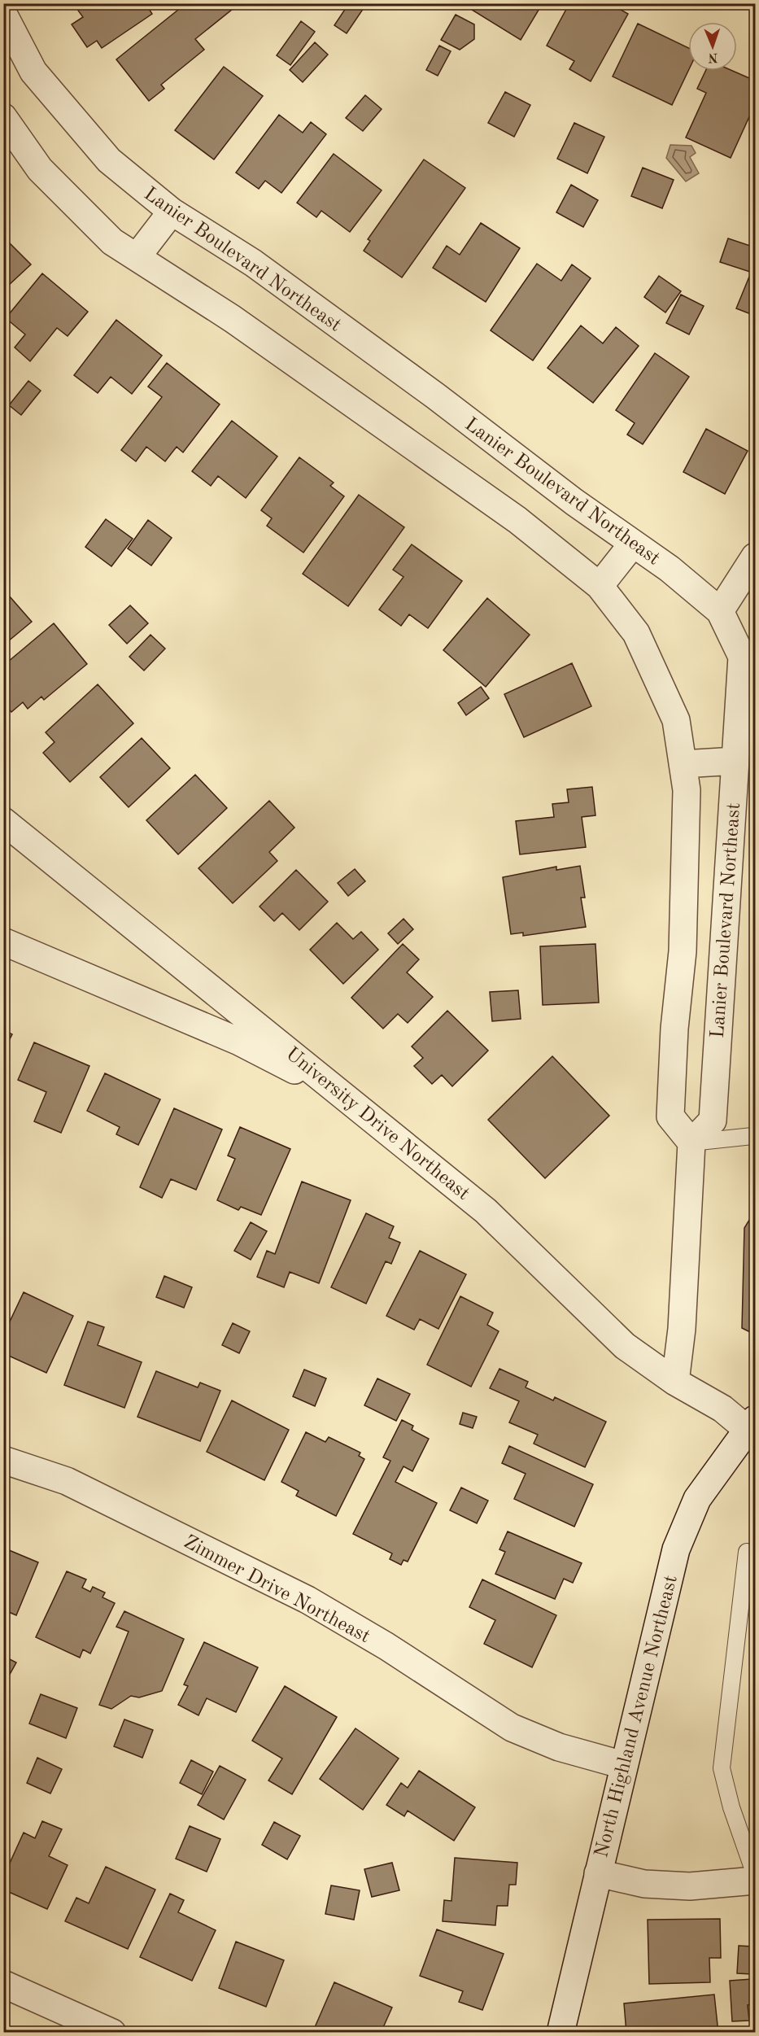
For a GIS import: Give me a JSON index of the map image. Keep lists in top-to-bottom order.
{
  "streets": {
    "street": [
      "Lanier Boulevard Northeast",
      "University Drive Northeast",
      "Zimmer Drive Northeast",
      "North Highland Avenue Northeast"
    ]
  },
  "crossings": [
    ["University Drive Northeast", "North Highland Avenue Northeast"],
    ["Zimmer Drive Northeast", "North Highland Avenue Northeast"]
  ],
  "north": "bottom"
}
